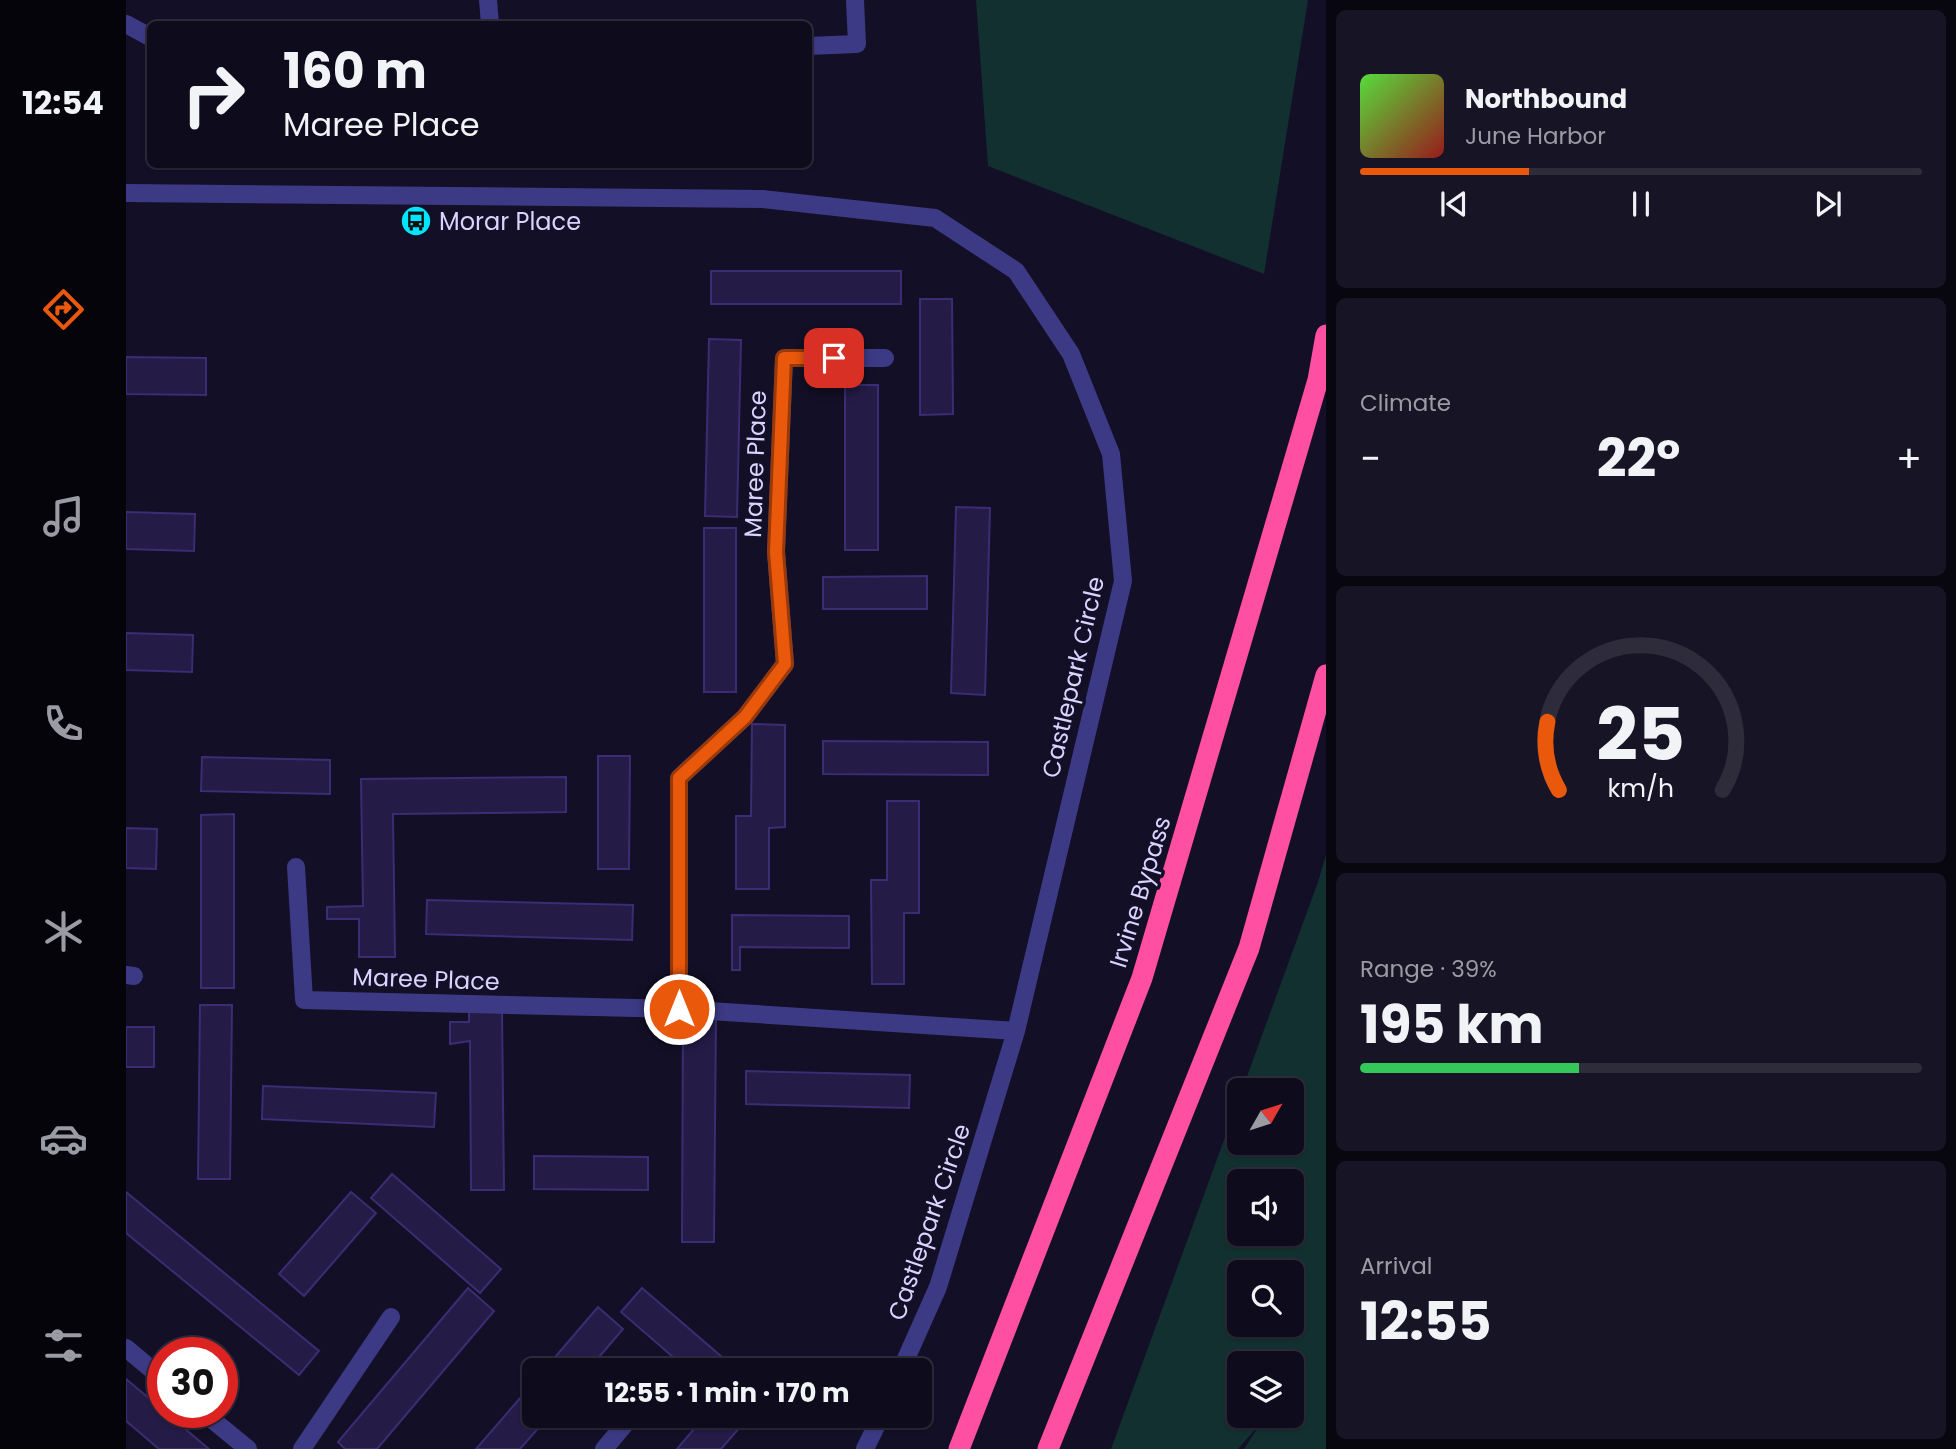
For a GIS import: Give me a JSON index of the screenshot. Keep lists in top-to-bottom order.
{
  "streets": {
    "highway": ["Irvine Bypass"],
    "street": ["Maree Place", "Castlepark Circle"]
  },
  "crossings": [
    ["Maree Place", "Castlepark Circle"]
  ],
  "places": {
    "bus stop": ["Morar Place"]
  },
  "north": "top right",
  "page": {
    "tabs": "12:54",
    "turn": ["160 m", "Maree Place"],
    "song": ["Northbound", "June Harbor"],
    "tile": [
      "Climate",
      ["Range · 39%", "195 km"],
      ["Arrival", "12:55"]
    ],
    "heat": ["−", "22°", "+"],
    "limit": "30",
    "trip": "12:55 · 1 min · 170 m",
    "gauge": ["25", "km/h"]
  }
}
